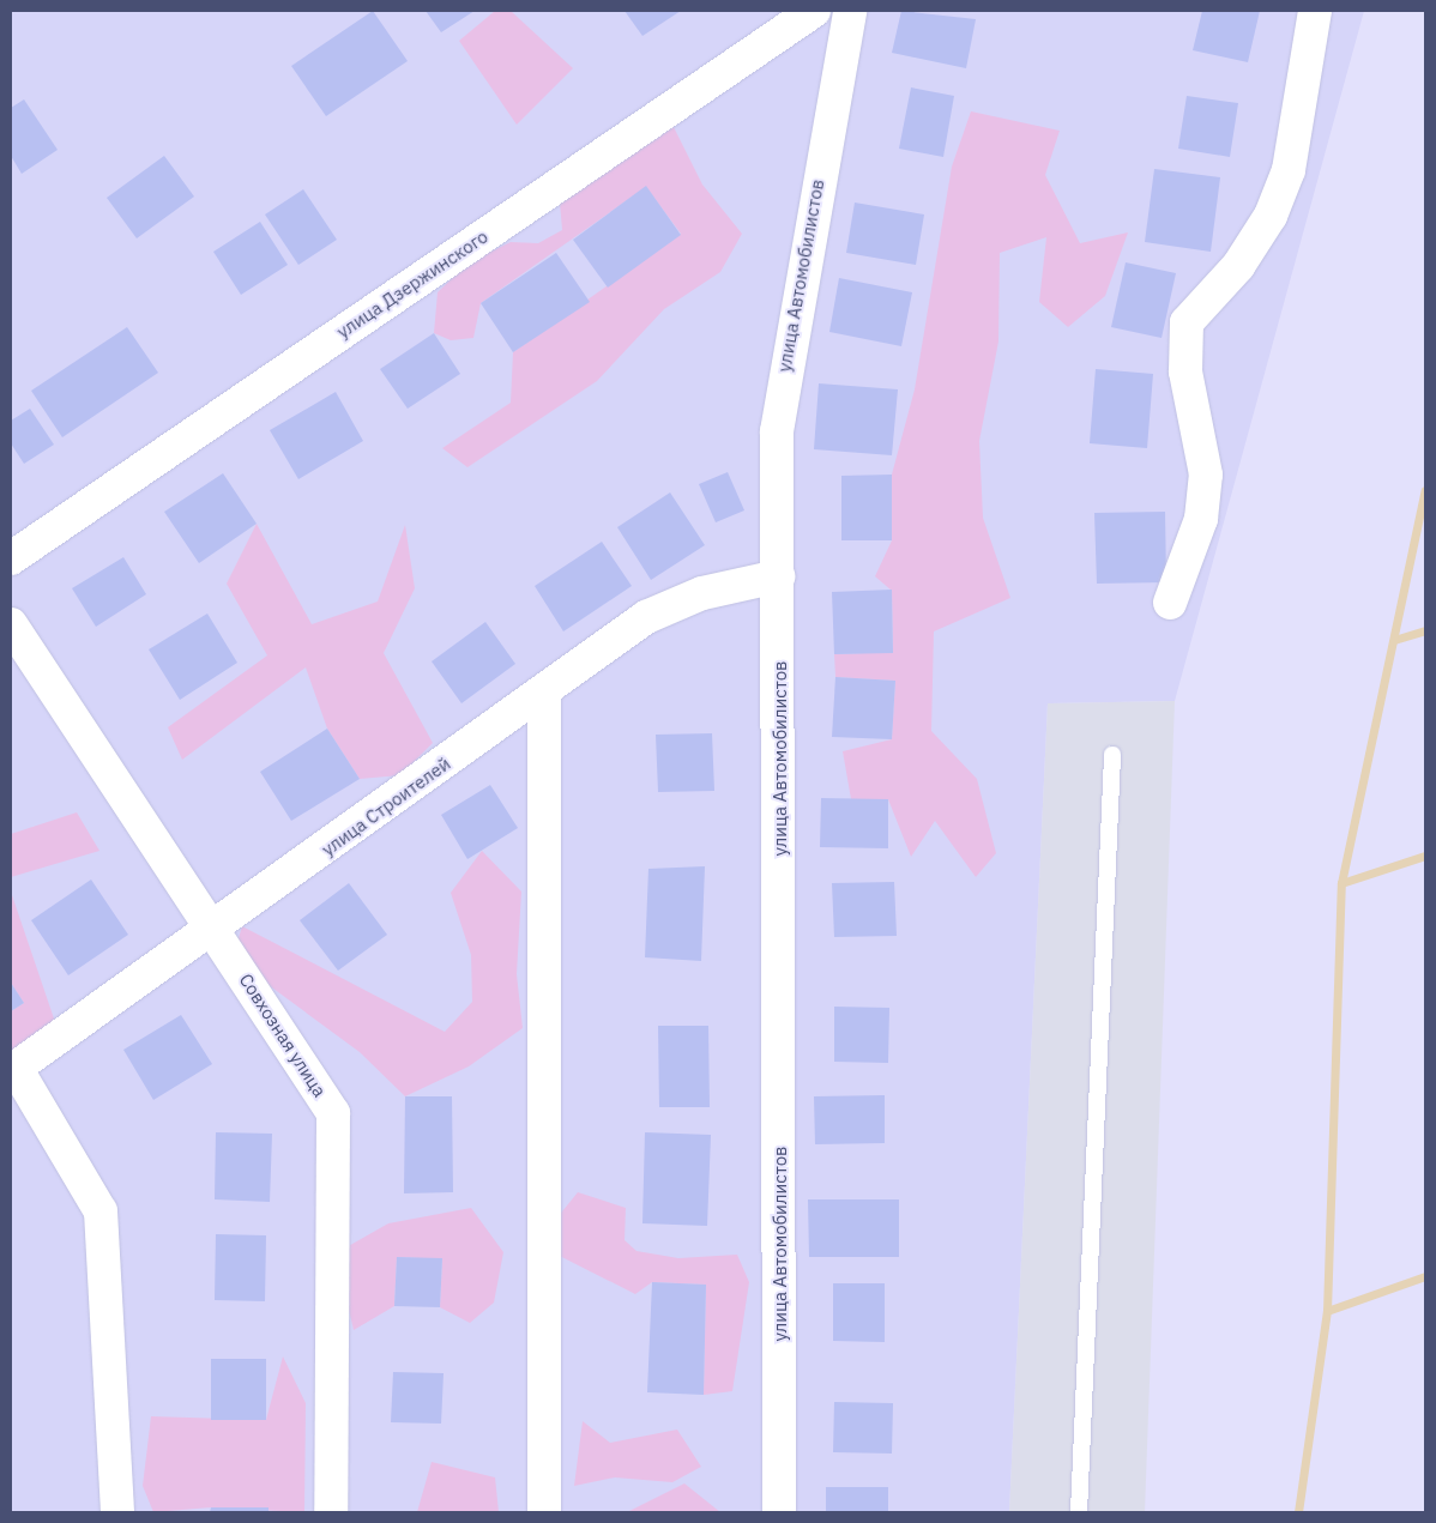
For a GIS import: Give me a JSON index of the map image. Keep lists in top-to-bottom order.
{
  "streets": {
    "street": [
      "улица Автомобилистов",
      "улица Дзержинского",
      "улица Строителей",
      "Совхозная улица"
    ]
  },
  "crossings": [
    ["улица Автомобилистов", "улица Строителей"],
    ["улица Строителей", "Совхозная улица"]
  ]
}
